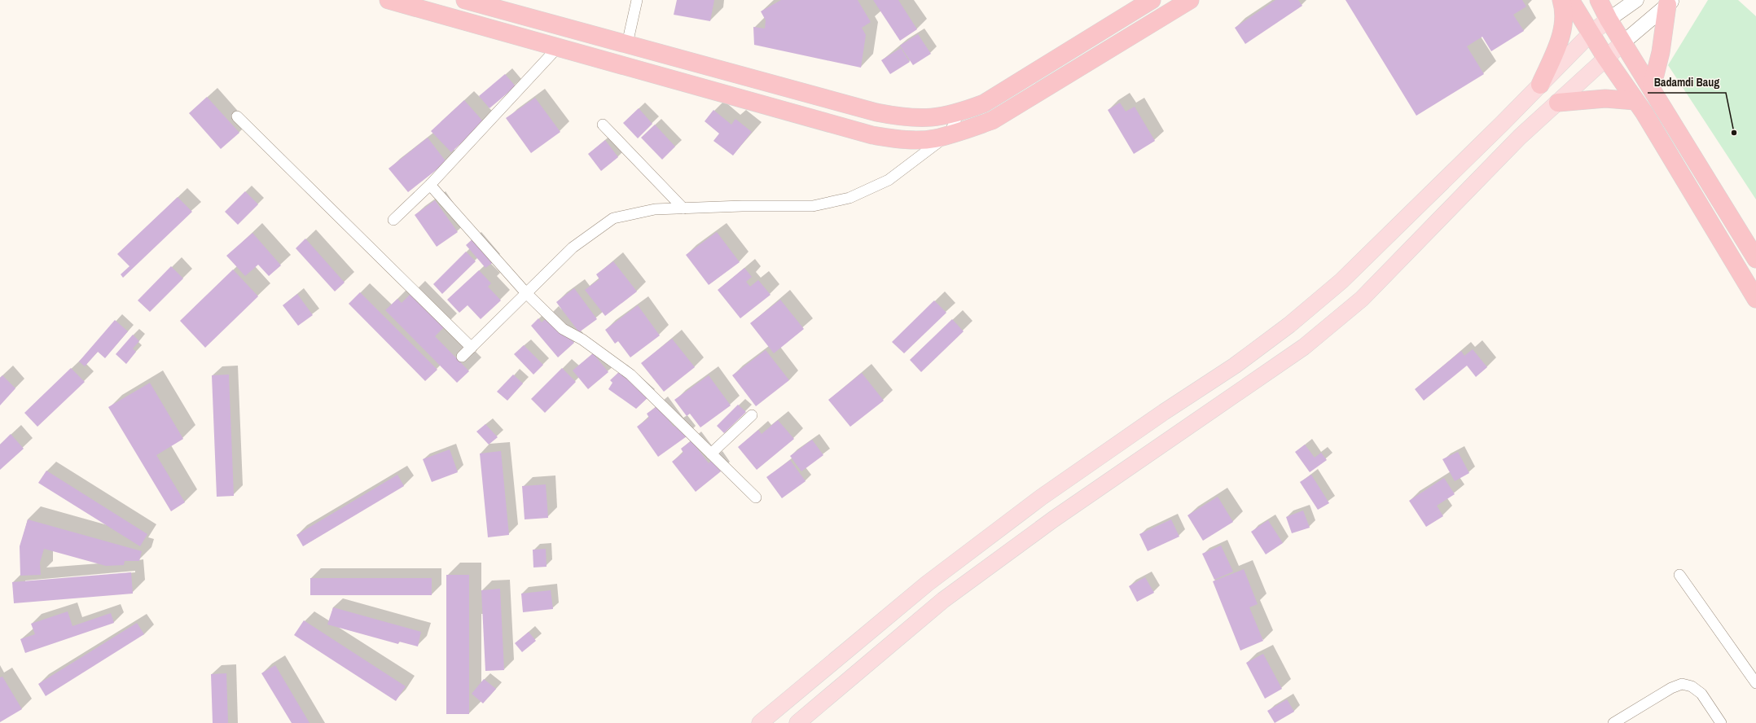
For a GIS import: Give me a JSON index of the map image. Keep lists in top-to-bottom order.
{
  "places": ["Badamdi Baug"]
}
